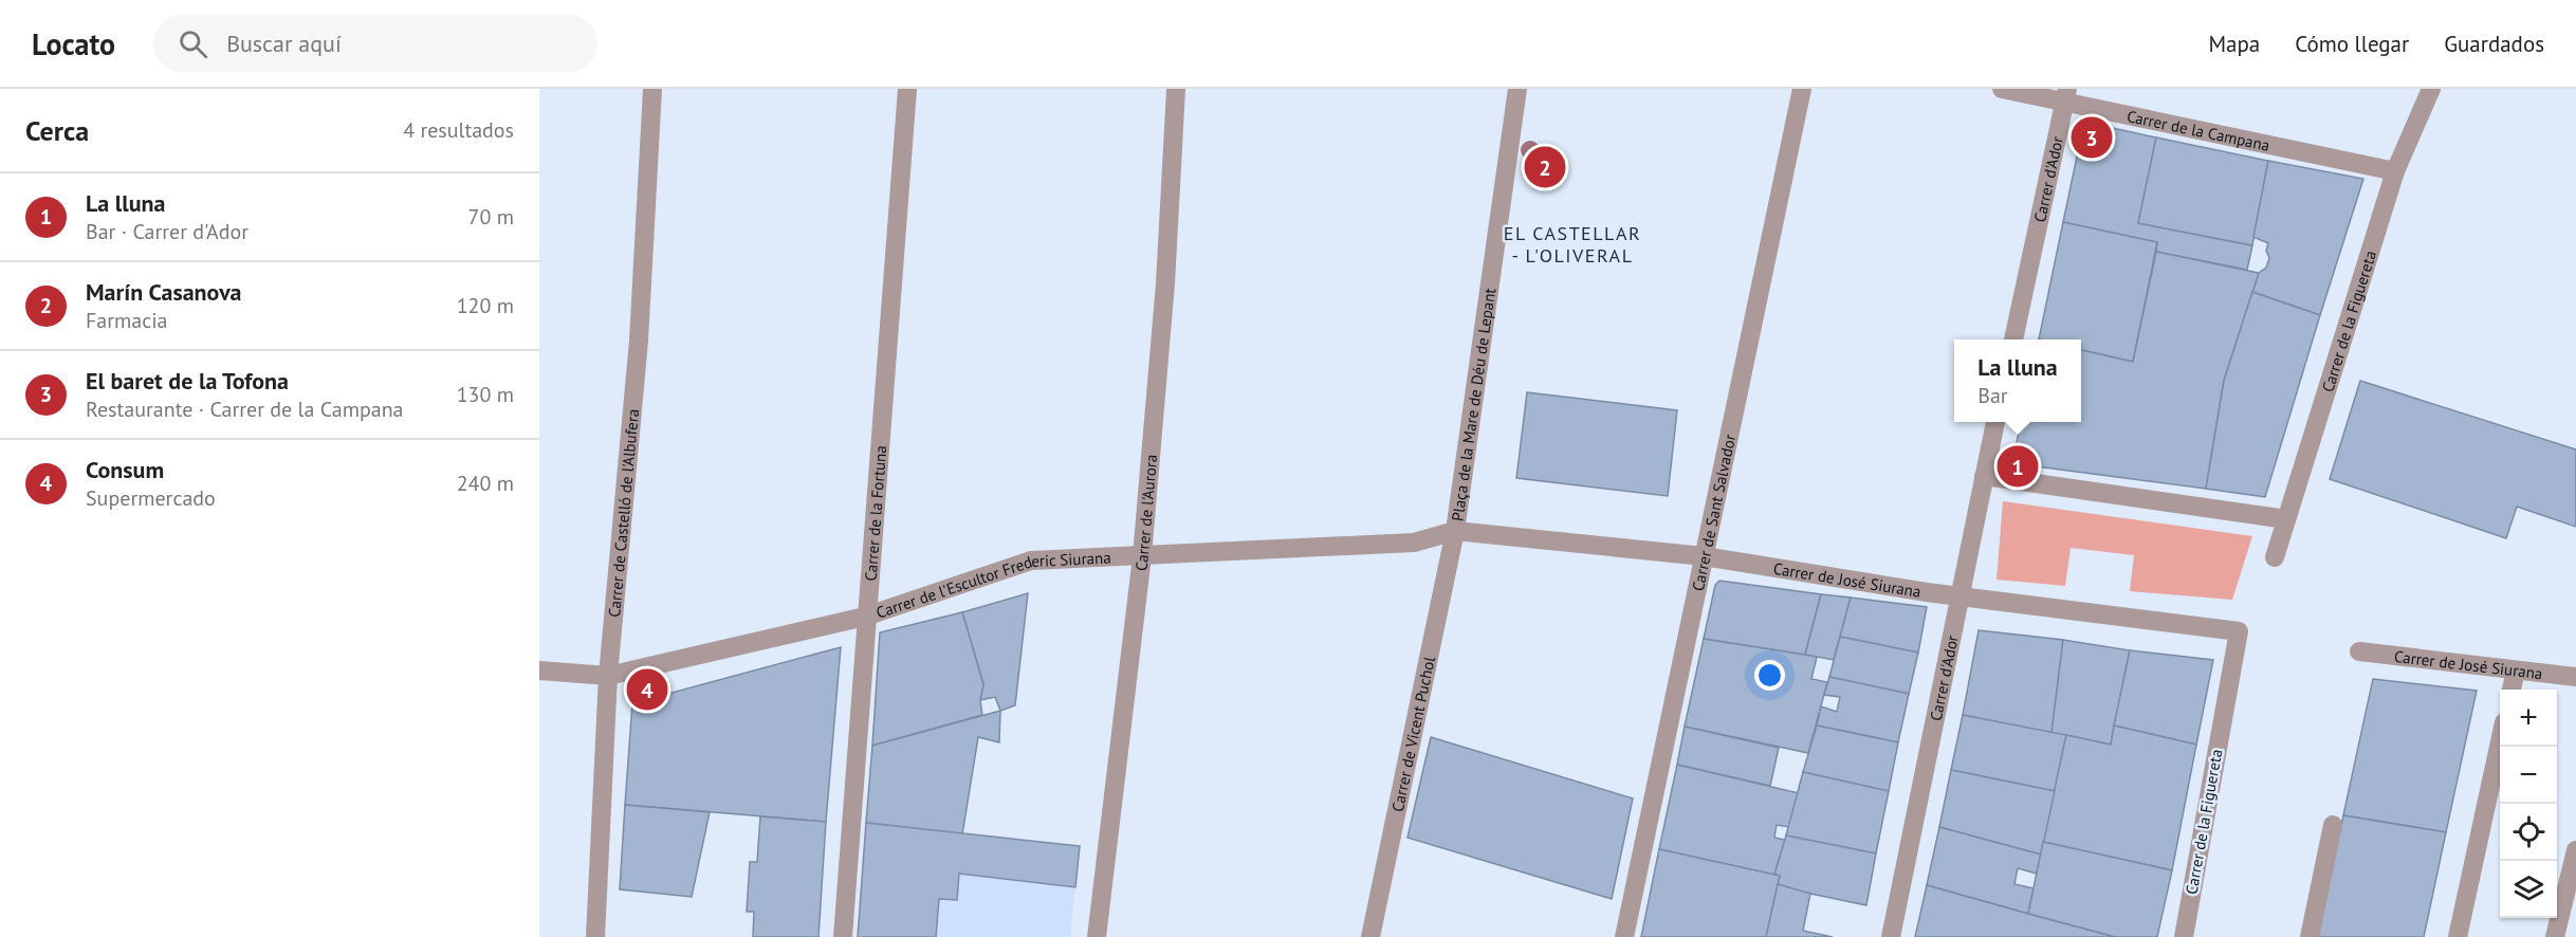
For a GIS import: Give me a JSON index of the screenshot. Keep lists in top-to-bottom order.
{
  "streets": {
    "street": [
      "Carrer de la Campana",
      "Carrer d'Ador",
      "Carrer de la Figuereta",
      "Plaça de la Mare de Déu de Lepant",
      "Carrer de Castelló de l'Albufera",
      "Carrer de la Fortuna",
      "Carrer de Sant Salvador",
      "Carrer de l'Aurora",
      "Carrer de José Siurana",
      "Carrer de l'Escultor Frederic Siurana",
      "Carrer de Vicent Puchol"
    ]
  },
  "crossings": [
    ["Carrer de la Campana", "Carrer d'Ador"],
    ["Carrer de la Campana", "Carrer de la Figuereta"],
    ["Carrer d'Ador", "Carrer de José Siurana"],
    ["Carrer de la Figuereta", "Carrer de José Siurana"],
    ["Plaça de la Mare de Déu de Lepant", "Carrer de José Siurana"],
    ["Plaça de la Mare de Déu de Lepant", "Carrer de l'Escultor Frederic Siurana"],
    ["Plaça de la Mare de Déu de Lepant", "Carrer de Vicent Puchol"],
    ["Carrer de Castelló de l'Albufera", "Carrer de l'Escultor Frederic Siurana"],
    ["Carrer de la Fortuna", "Carrer de l'Escultor Frederic Siurana"],
    ["Carrer de Sant Salvador", "Carrer de José Siurana"],
    ["Carrer de l'Aurora", "Carrer de l'Escultor Frederic Siurana"],
    ["Carrer de José Siurana", "Carrer de l'Escultor Frederic Siurana"],
    ["Carrer de José Siurana", "Carrer de Vicent Puchol"],
    ["Carrer de l'Escultor Frederic Siurana", "Carrer de Vicent Puchol"]
  ],
  "districts": ["EL CASTELLAR - L'OLIVERAL"],
  "page": {
    "header": "Locato",
    "search": "Buscar aquí",
    "nav": ["Mapa", "Cómo llegar", "Guardados"],
    "heading": ["Cerca", "4 resultados"],
    "pins": [
      "3",
      "2",
      "1",
      "4"
    ],
    "list": [
      {
        "mark": "1",
        "name": "La lluna",
        "note": "Bar · Carrer d'Ador",
        "value": "70 m"
      },
      {
        "mark": "2",
        "name": "Marín Casanova",
        "note": "Farmacia",
        "value": "120 m"
      },
      {
        "mark": "3",
        "name": "El baret de la Tofona",
        "note": "Restaurante · Carrer de la Campana",
        "value": "130 m"
      },
      {
        "mark": "4",
        "name": "Consum",
        "note": "Supermercado",
        "value": "240 m"
      }
    ],
    "popup": ["La lluna", "Bar"],
    "map_buttons": ["+", "−"]
  }
}
